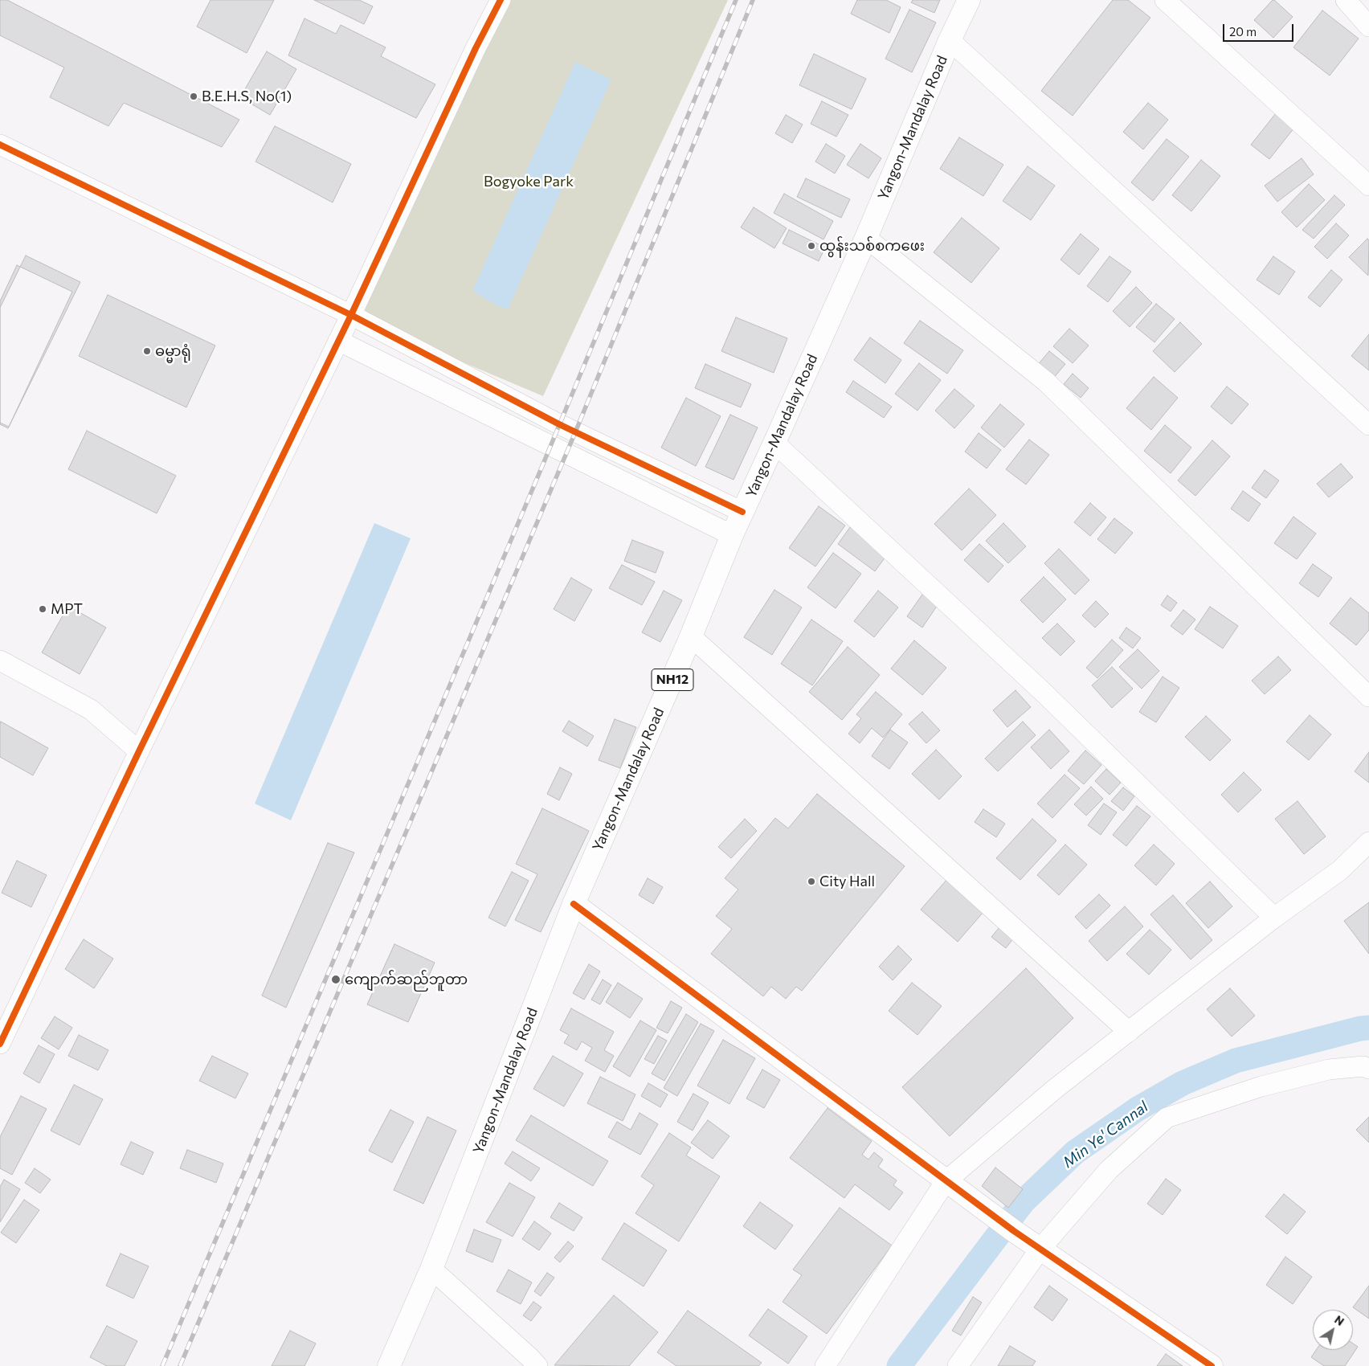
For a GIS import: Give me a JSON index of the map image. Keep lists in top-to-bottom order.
{
  "streets": {
    "main road": ["Yangon-Mandalay Road", "NH12"]
  },
  "water": ["Min Ye' Cannal"],
  "parks": ["Bogyoke Park"],
  "places": [
    "B.E.H.S, No(1)",
    "ထွန်းသစ်စကဖေး",
    "ဓမ္မာရုံ",
    "MPT",
    "City Hall",
    "ကျောက်ဆည်ဘူတာ"
  ],
  "scale_bar": "20 m",
  "north": "top right"
}
